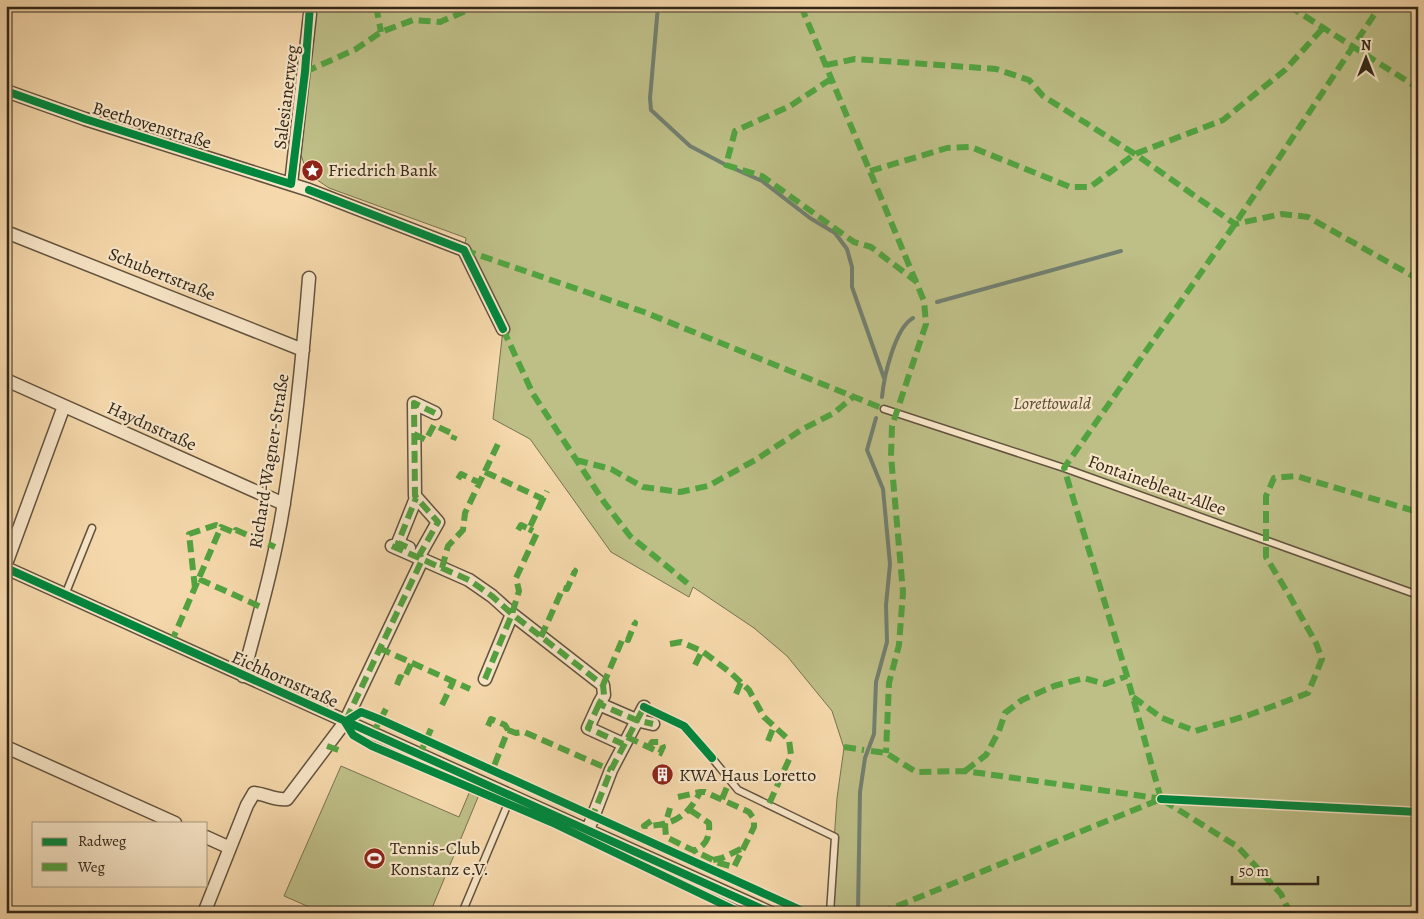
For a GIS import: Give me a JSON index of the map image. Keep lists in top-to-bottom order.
{
  "streets": {
    "street": [
      "Salesianerweg",
      "Beethovenstraße",
      "Schubertstraße",
      "Haydnstraße",
      "Richard-Wagner-Straße",
      "Eichhornstraße"
    ],
    "lane": ["Fontainebleau-Allee"]
  },
  "crossings": [
    ["Salesianerweg", "Beethovenstraße"],
    ["Schubertstraße", "Richard-Wagner-Straße"],
    ["Haydnstraße", "Richard-Wagner-Straße"],
    ["Richard-Wagner-Straße", "Eichhornstraße"]
  ],
  "parks": ["Lorettowald"],
  "places": {
    "place": ["Friedrich Bank"],
    "building": ["KWA Haus Loretto"],
    "sports": ["Tennis-Club Konstanz e.V."]
  },
  "legend": ["Radweg", "Weg"],
  "scale_bar": "50 m",
  "north": "top"
}
